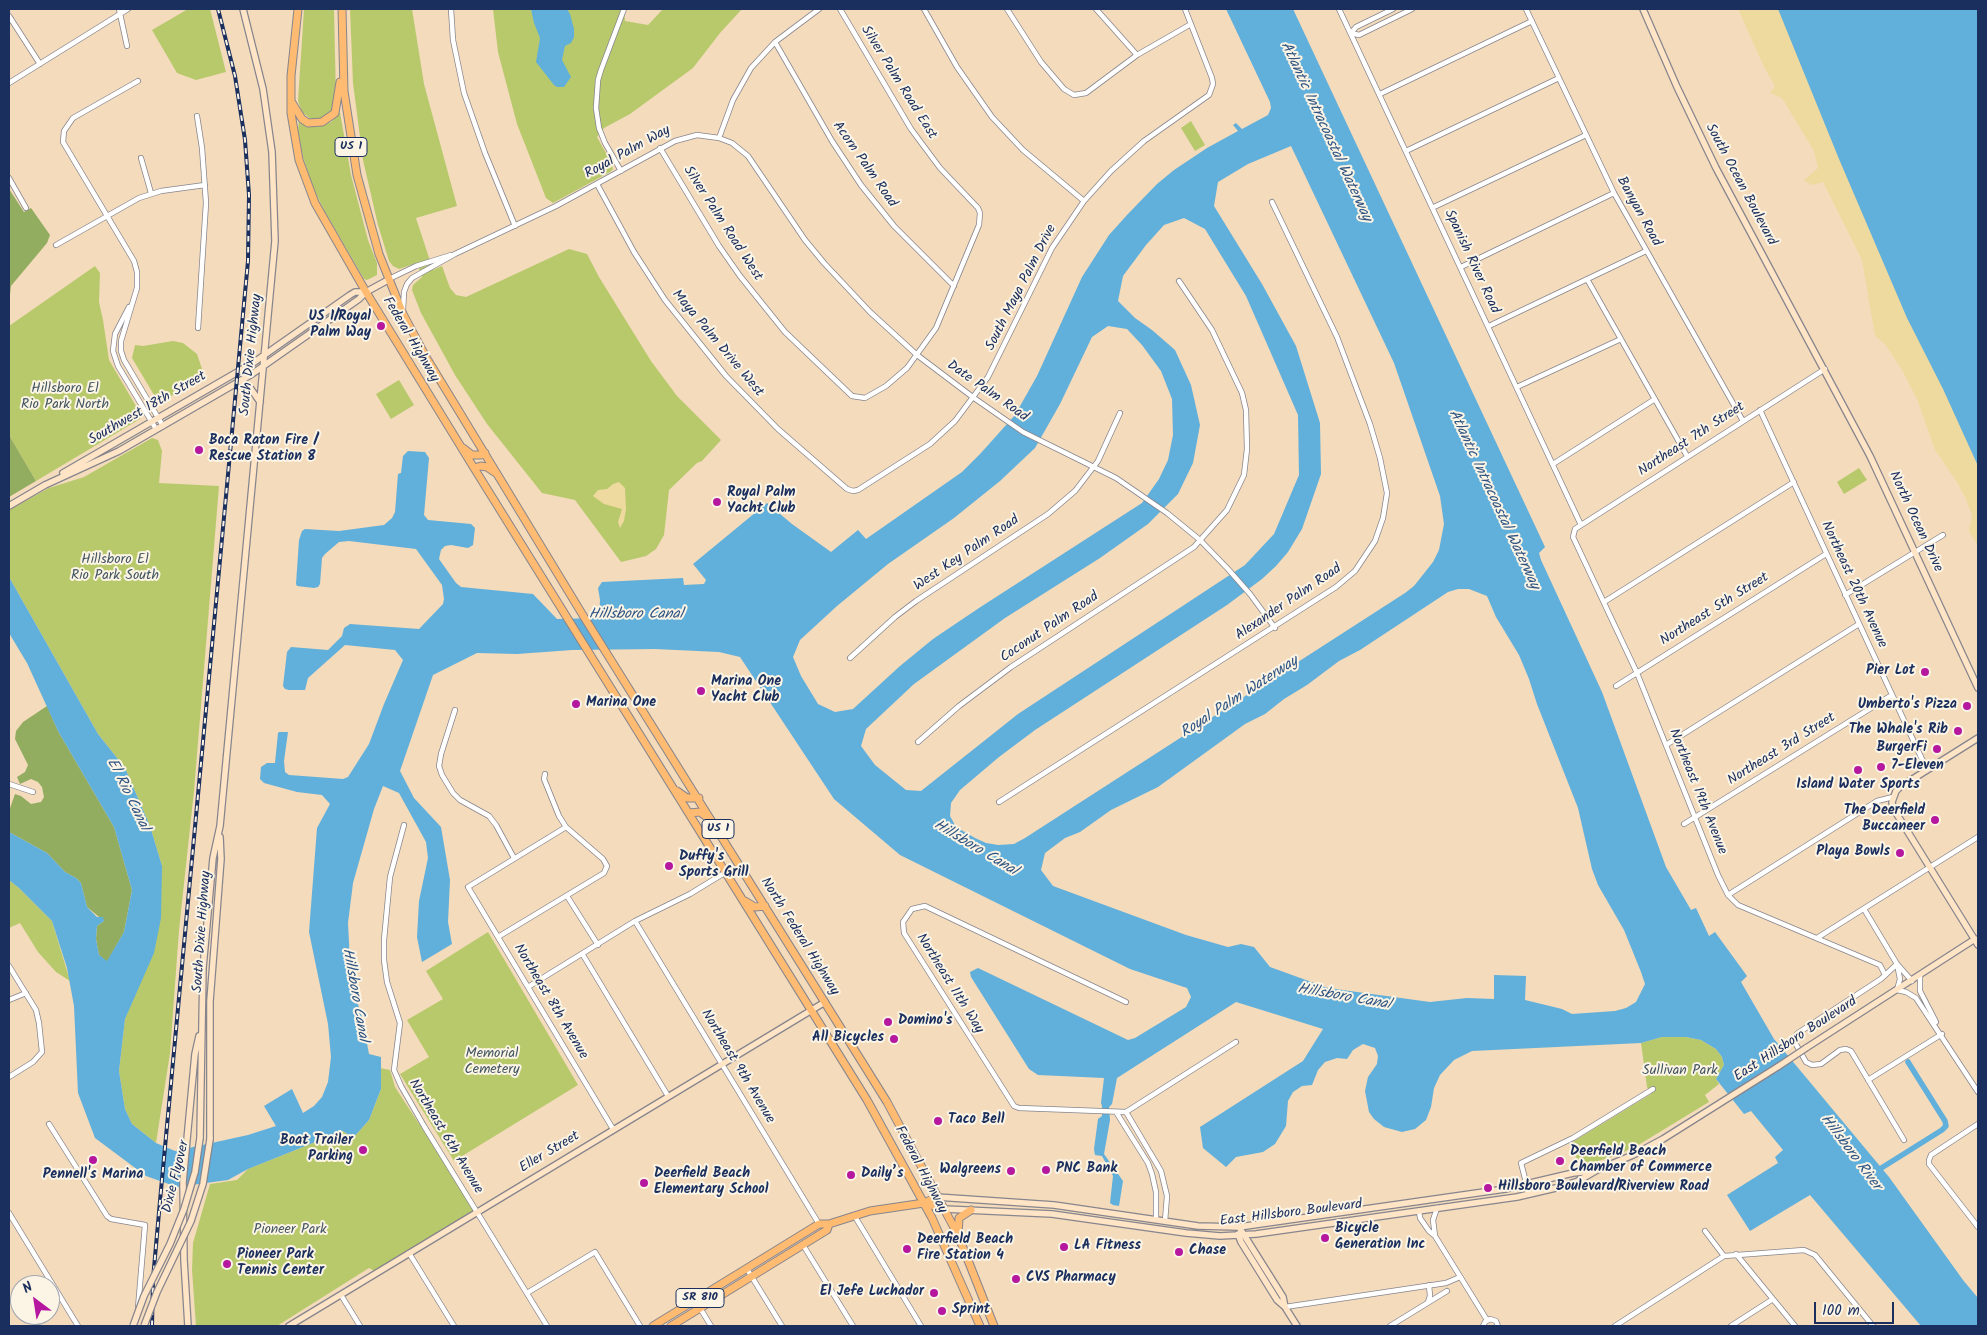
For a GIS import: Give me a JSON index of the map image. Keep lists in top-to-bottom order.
{
  "streets": {
    "main road": [
      "US 1",
      "Royal Palm Way",
      "South Ocean Boulevard",
      "Federal Highway",
      "South Dixie Highway",
      "Southwest 18th Street",
      "North Ocean Drive",
      "North Federal Highway",
      "East Hillsboro Boulevard",
      "Eller Street",
      "Dixie Flyover",
      "SR 810"
    ],
    "street": [
      "Silver Palm Road East",
      "Acorn Palm Road",
      "Banyan Road",
      "Silver Palm Road West",
      "Spanish River Road",
      "South Maya Palm Drive",
      "Maya Palm Drive West",
      "Date Palm Road",
      "Northeast 7th Street",
      "West Key Palm Road",
      "Northeast 20th Avenue",
      "Alexander Palm Road",
      "Northeast 5th Street",
      "Coconut Palm Road",
      "Northeast 3rd Street",
      "Northeast 19th Avenue",
      "Northeast 11th Way",
      "Northeast 8th Avenue",
      "Northeast 9th Avenue",
      "Northeast 6th Avenue"
    ]
  },
  "crossings": [
    ["Silver Palm Road East", "Acorn Palm Road"],
    ["Royal Palm Way", "Silver Palm Road West"],
    ["Royal Palm Way", "Federal Highway"],
    ["Royal Palm Way", "Maya Palm Drive West"],
    ["Royal Palm Way", "South Dixie Highway"],
    ["Royal Palm Way", "Date Palm Road"],
    ["Royal Palm Way", "Southwest 18th Street"],
    ["South Ocean Boulevard", "Northeast 7th Street"],
    ["South Ocean Boulevard", "North Ocean Drive"],
    ["Banyan Road", "Northeast 7th Street"],
    ["Silver Palm Road West", "Date Palm Road"],
    ["Spanish River Road", "Northeast 7th Street"],
    ["South Maya Palm Drive", "Maya Palm Drive West"],
    ["South Maya Palm Drive", "Date Palm Road"],
    ["Federal Highway", "North Federal Highway"],
    ["Federal Highway", "East Hillsboro Boulevard"],
    ["South Dixie Highway", "Southwest 18th Street"],
    ["South Dixie Highway", "Dixie Flyover"],
    ["Date Palm Road", "West Key Palm Road"],
    ["Date Palm Road", "Alexander Palm Road"],
    ["Date Palm Road", "Coconut Palm Road"],
    ["Northeast 7th Street", "North Ocean Drive"],
    ["Northeast 7th Street", "Northeast 20th Avenue"],
    ["Northeast 7th Street", "Northeast 19th Avenue"],
    ["Northeast 20th Avenue", "Northeast 5th Street"],
    ["Northeast 20th Avenue", "Northeast 3rd Street"],
    ["Northeast 5th Street", "Northeast 19th Avenue"],
    ["Northeast 3rd Street", "Northeast 19th Avenue"],
    ["North Federal Highway", "East Hillsboro Boulevard"],
    ["North Federal Highway", "Eller Street"],
    ["Northeast 8th Avenue", "Eller Street"],
    ["East Hillsboro Boulevard", "Northeast 9th Avenue"],
    ["East Hillsboro Boulevard", "SR 810"],
    ["Northeast 9th Avenue", "Eller Street"],
    ["Northeast 9th Avenue", "SR 810"],
    ["Northeast 6th Avenue", "Eller Street"]
  ],
  "water": [
    "Atlantic Intracoastal Waterway",
    "Hillsboro Canal",
    "Royal Palm Waterway",
    "El Rio Canal",
    "Hillsboro River"
  ],
  "parks": [
    "Hillsboro El Rio Park North",
    "Hillsboro El Rio Park South",
    "Memorial Cemetery",
    "Sullivan Park",
    "Pioneer Park"
  ],
  "places": [
    "US 1/Royal Palm Way",
    "Boca Raton Fire / Rescue Station 8",
    "Royal Palm Yacht Club",
    "Pier Lot",
    "Marina One Yacht Club",
    "Marina One",
    "Umberto's Pizza",
    "The Whale's Rib",
    "BurgerFi",
    "7-Eleven",
    "Island Water Sports",
    "The Deerfield Buccaneer",
    "Playa Bowls",
    "Duffy's Sports Grill",
    "Domino's",
    "All Bicycles",
    "Taco Bell",
    "Boat Trailer Parking",
    "Pennell's Marina",
    "Deerfield Beach Chamber of Commerce",
    "PNC Bank",
    "Walgreens",
    "Daily’s",
    "Deerfield Beach Elementary School",
    "Hillsboro Boulevard/Riverview Road",
    "Bicycle Generation Inc",
    "LA Fitness",
    "Deerfield Beach Fire Station 4",
    "Chase",
    "Pioneer Park Tennis Center",
    "CVS Pharmacy",
    "El Jefe Luchador",
    "Sprint"
  ],
  "scale_bar": "100 m",
  "north": "top left"
}
